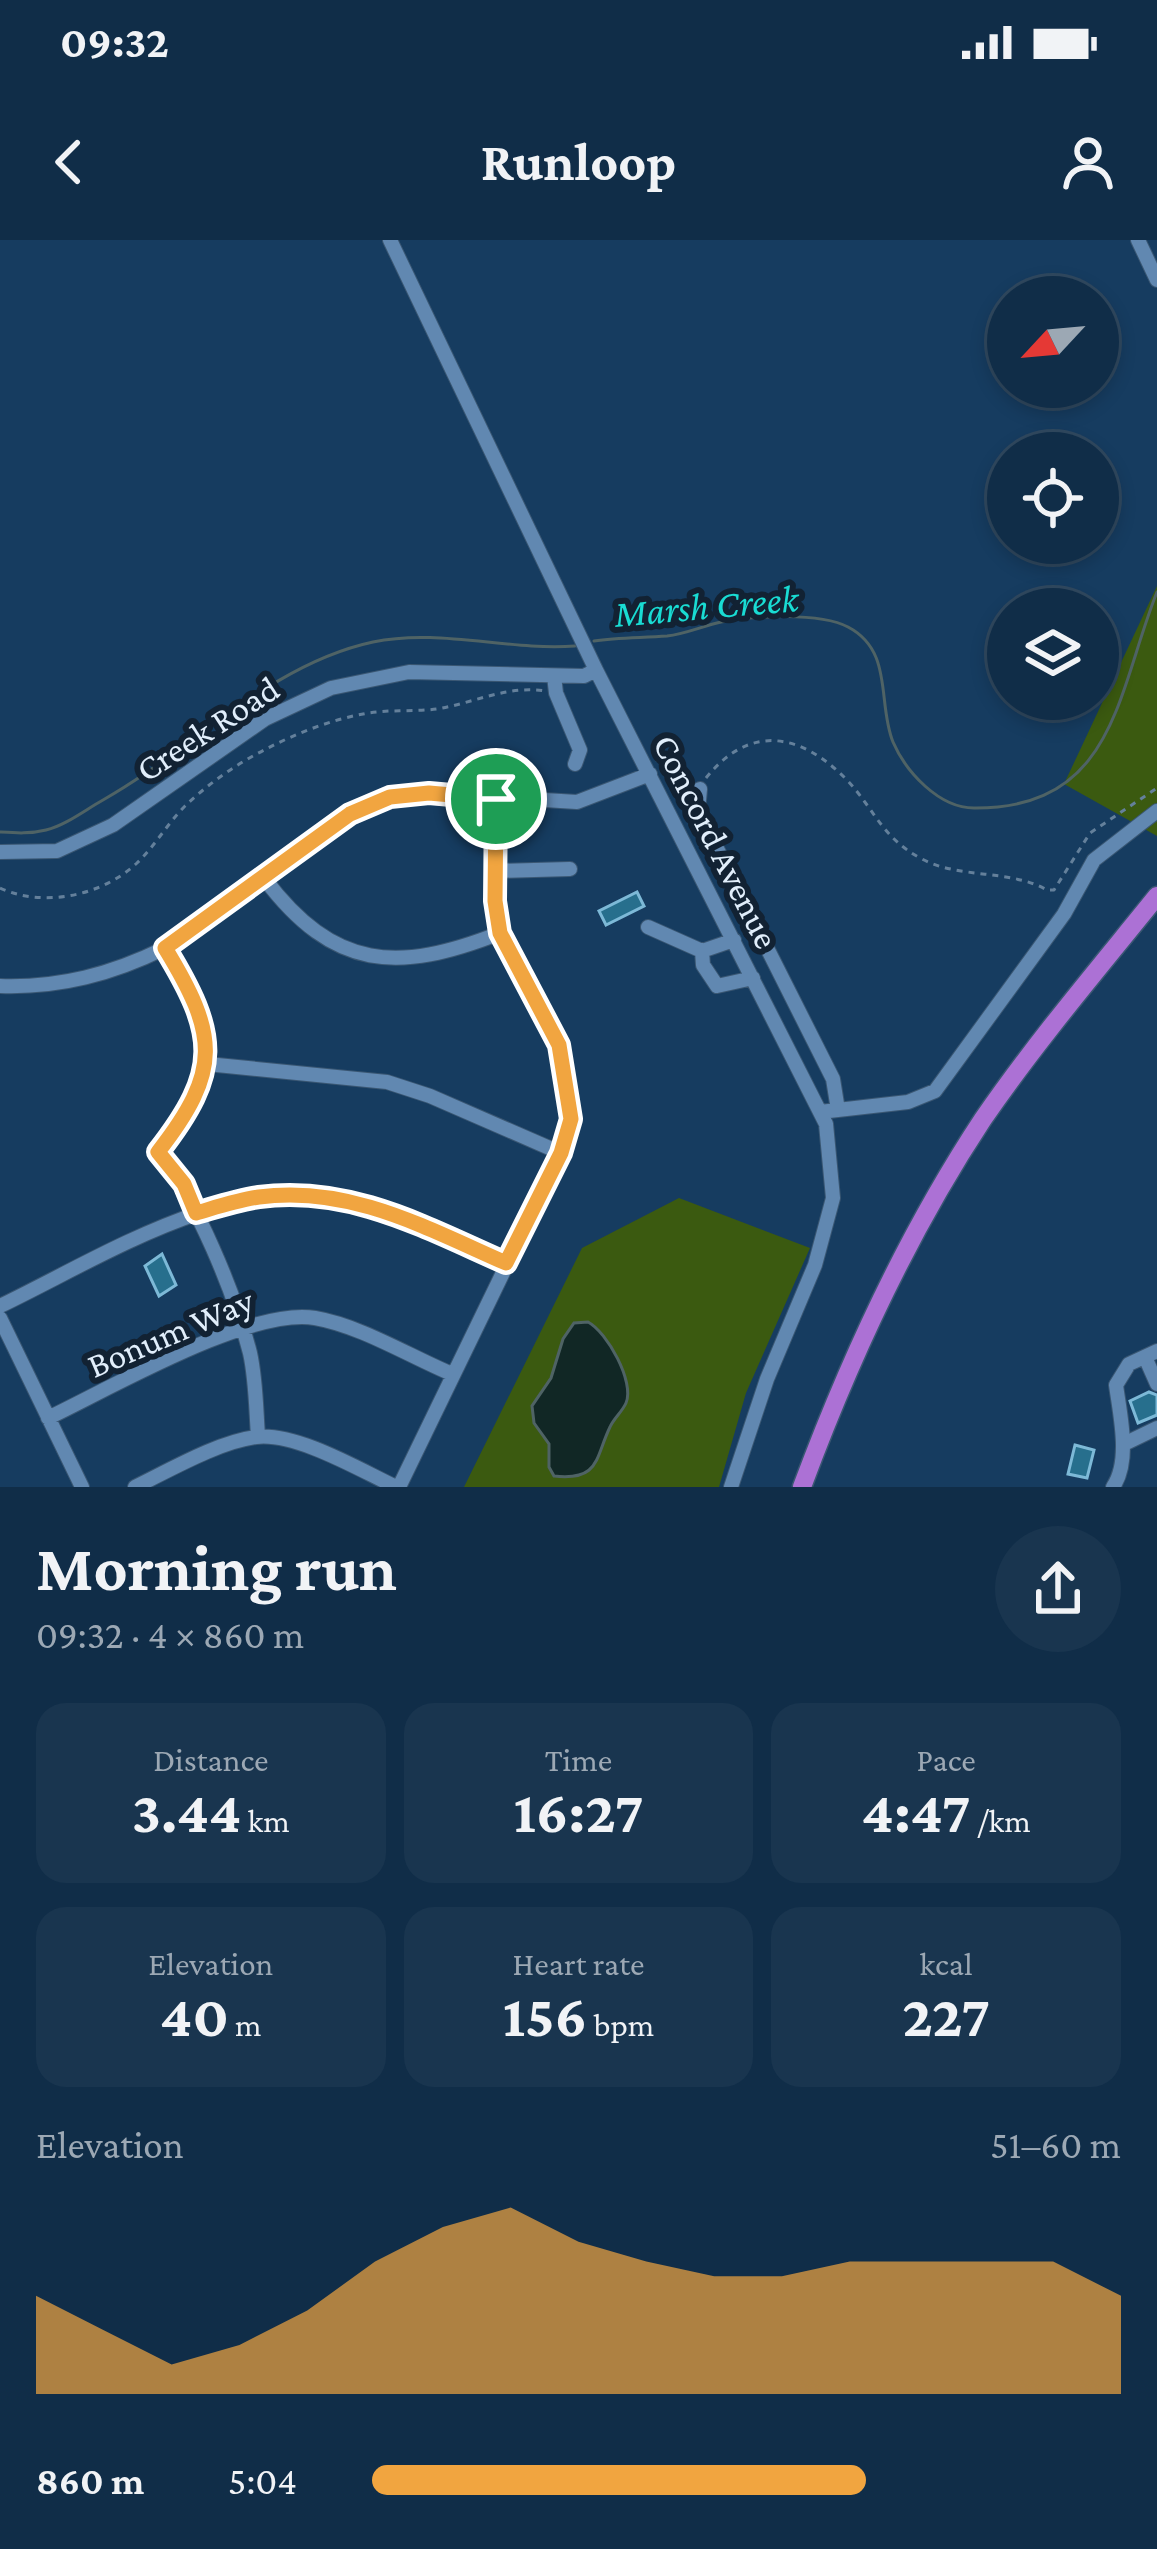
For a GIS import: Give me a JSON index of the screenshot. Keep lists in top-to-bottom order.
{
  "streets": {
    "street": ["Creek Road", "Concord Avenue", "Bonum Way"]
  },
  "crossings": [
    ["Creek Road", "Concord Avenue"]
  ],
  "water": ["Marsh Creek"],
  "north": "bottom left",
  "page": {
    "status": "09:32",
    "header": "Runloop",
    "heading": ["Morning run", "09:32 · 4 × 860 m"],
    "stats": [
      ["Distance", "3.44 km"],
      ["Time", "16:27"],
      ["Pace", "4:47 /km"],
      ["Elevation", "40 m"],
      ["Heart rate", "156 bpm"],
      ["kcal", "227"]
    ],
    "chart": ["Elevation", "51–60 m"],
    "list": [
      {
        "name": "860 m",
        "note": "5:04"
      }
    ]
  }
}
